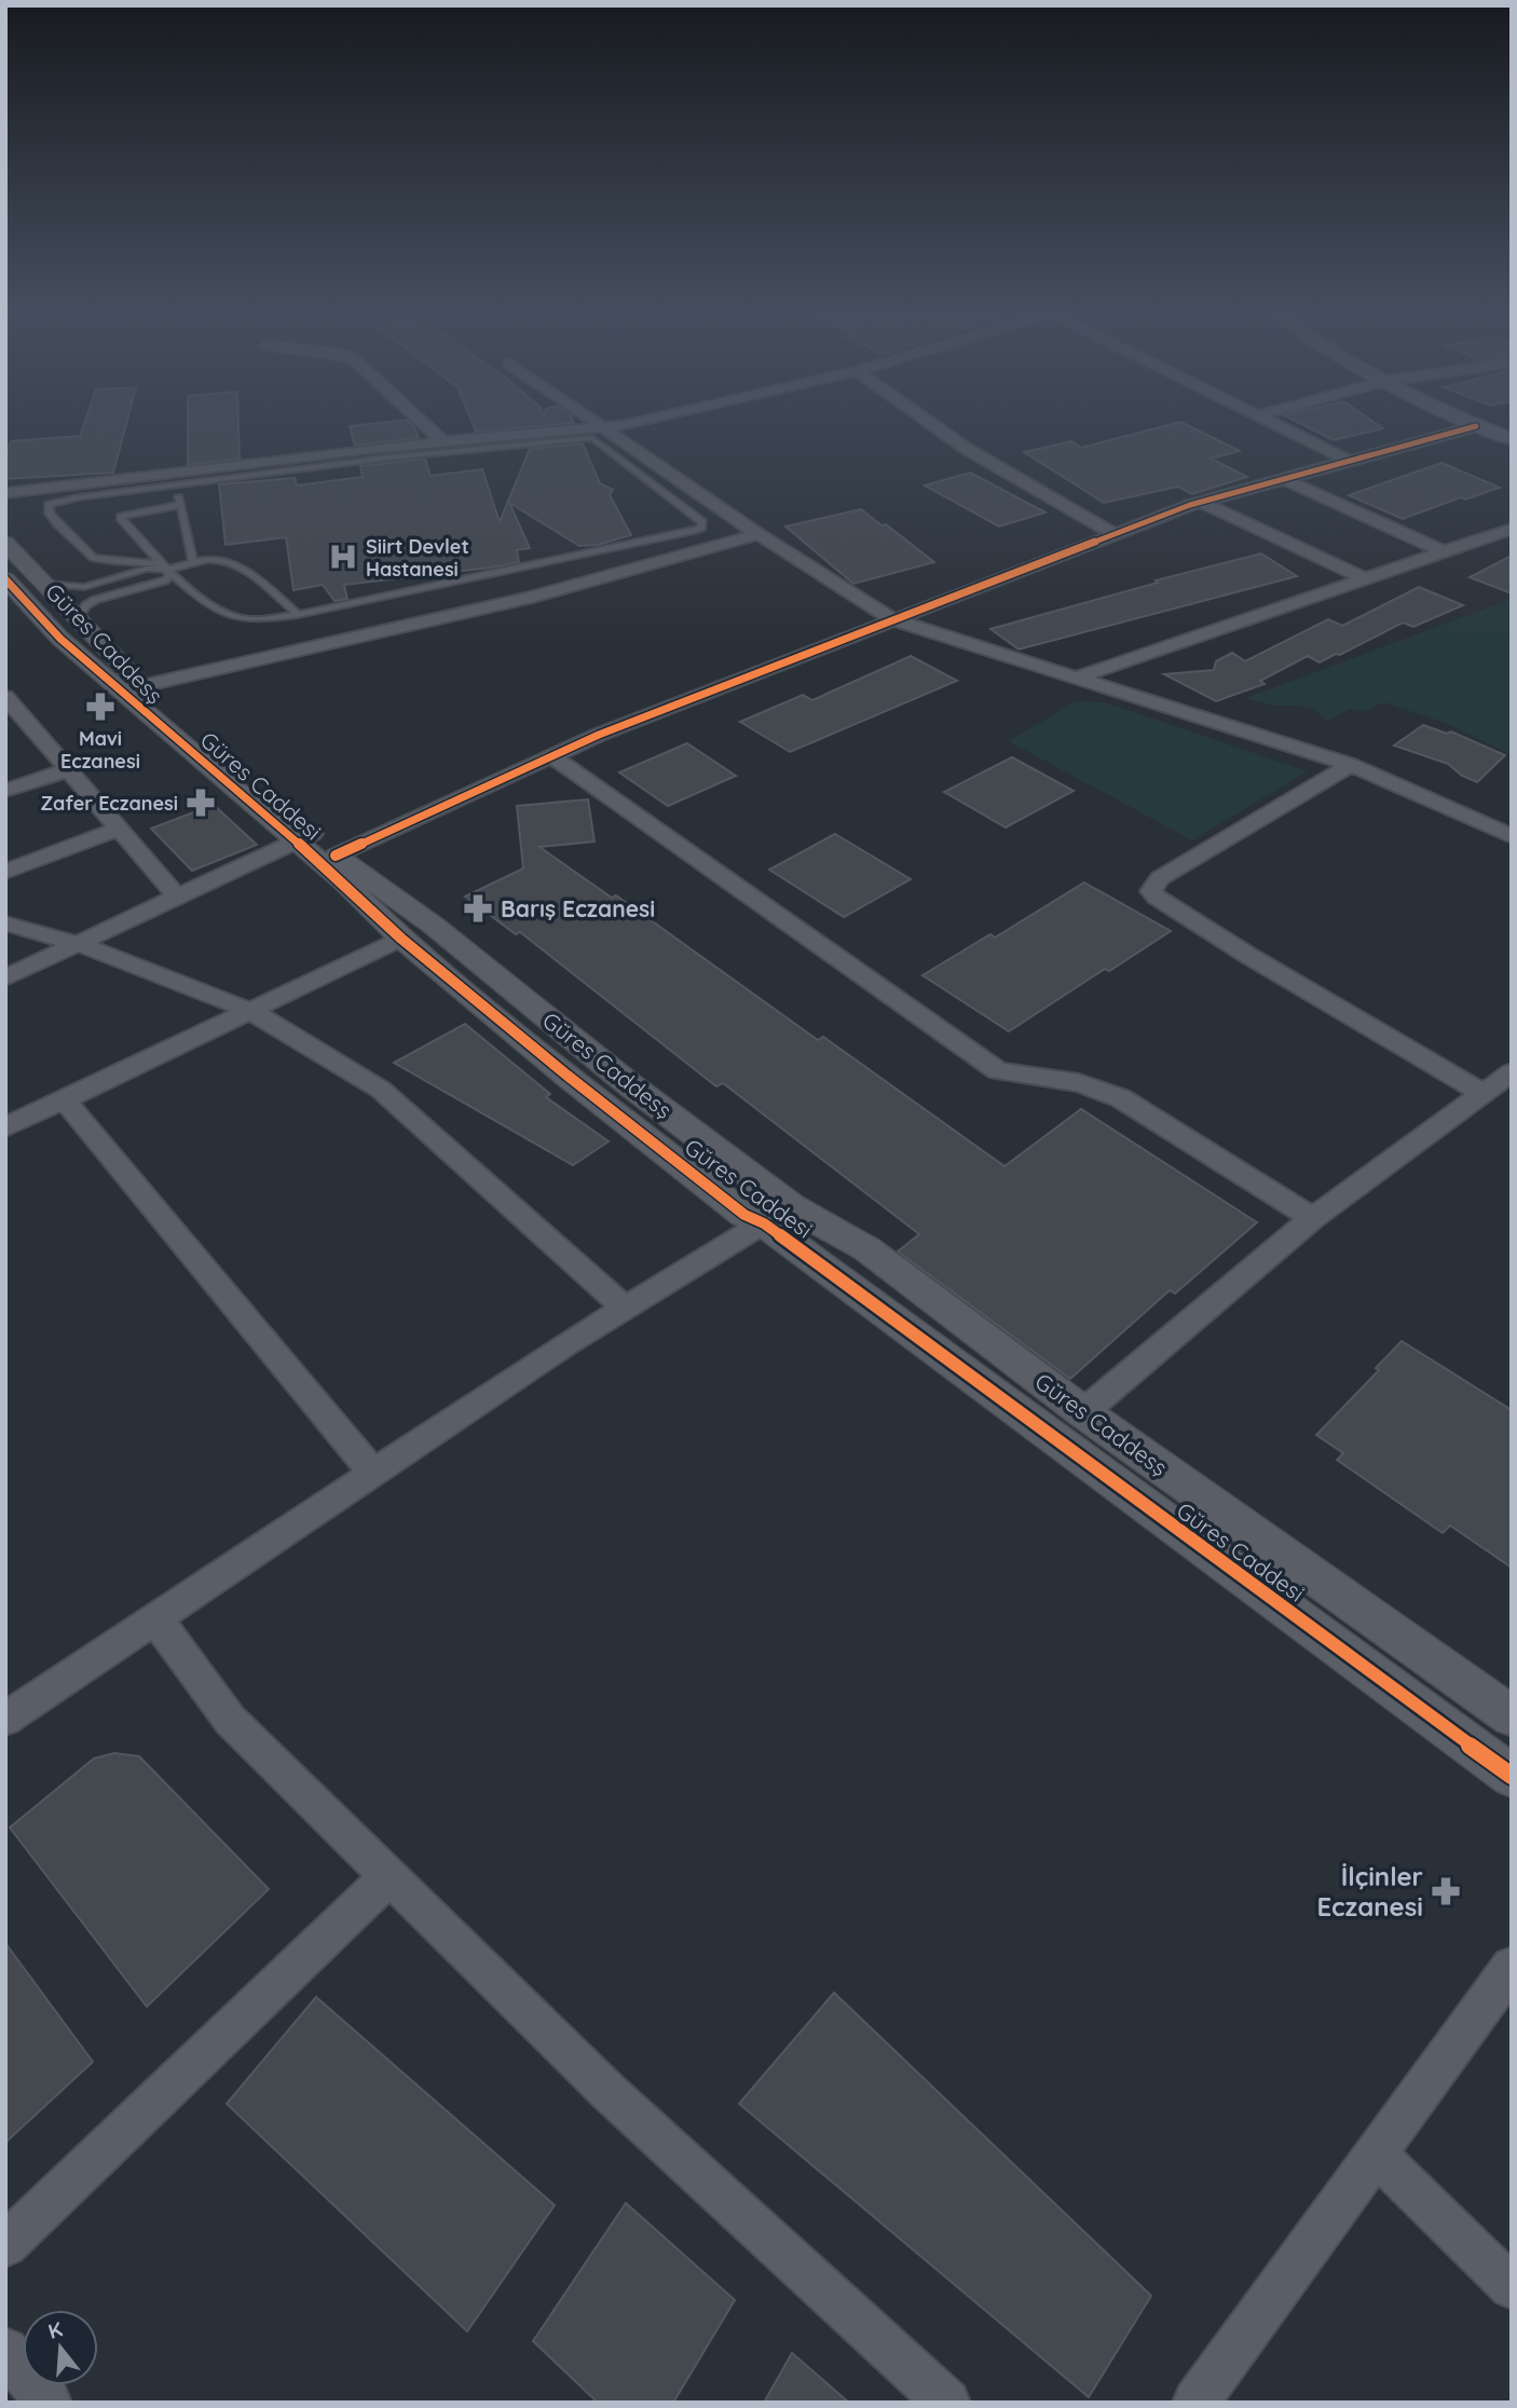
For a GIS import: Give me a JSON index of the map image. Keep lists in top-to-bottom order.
{
  "streets": {
    "street": ["Güres Caddesş", "Güres Caddesi"]
  },
  "crossings": [
    ["Güres Caddesş", "Güres Caddesi"]
  ],
  "places": {
    "hospital": ["Siirt Devlet Hastanesi"],
    "pharmacy": [
      "Mavi Eczanesi",
      "Zafer Eczanesi",
      "Barış Eczanesi",
      "İlçinler Eczanesi"
    ]
  },
  "north": "top"
}
